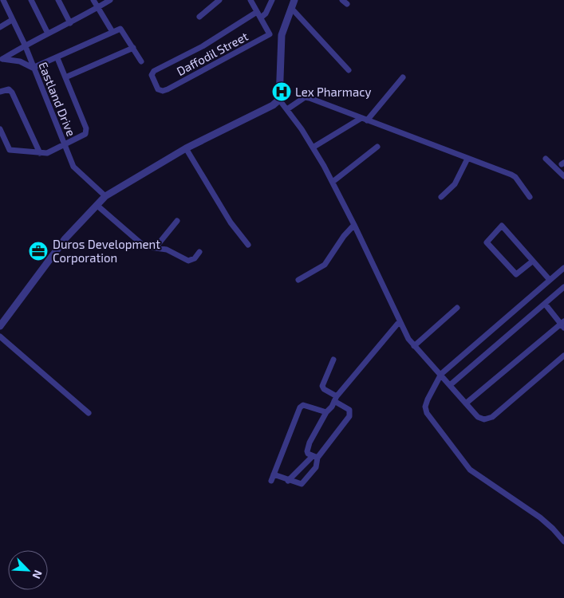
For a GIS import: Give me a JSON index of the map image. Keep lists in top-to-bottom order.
{
  "streets": {
    "street": ["Daffodil Street", "Eastland Drive"]
  },
  "places": {
    "hospital": ["Lex Pharmacy"],
    "office": ["Duros Development Corporation"]
  },
  "north": "bottom right"
}
